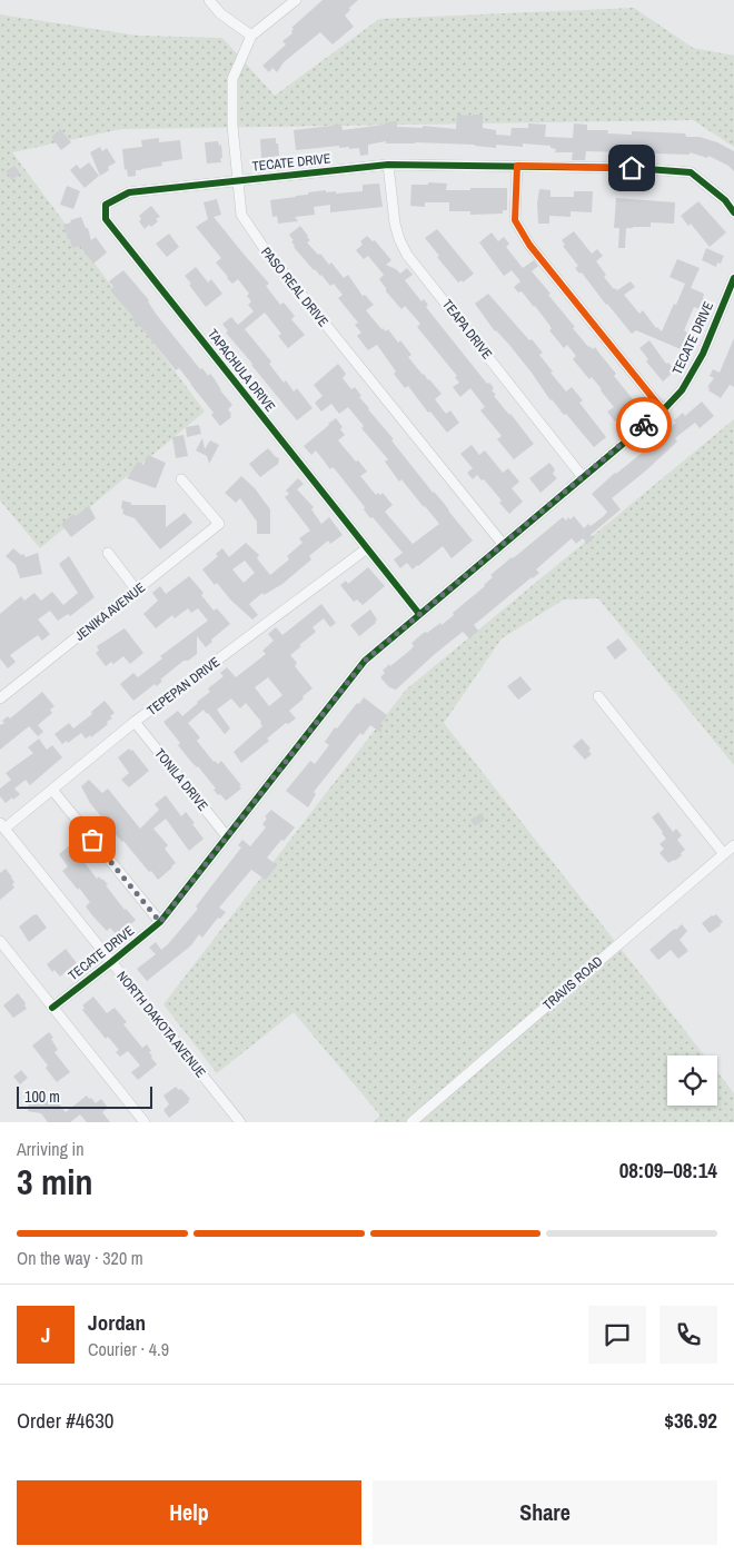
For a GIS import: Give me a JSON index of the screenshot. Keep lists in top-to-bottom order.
{
  "streets": {
    "street": [
      "TECATE DRIVE",
      "PASO REAL DRIVE",
      "TEAPA DRIVE",
      "TAPACHULA DRIVE",
      "JENIKA AVENUE",
      "TEPEPAN DRIVE",
      "TONILA DRIVE",
      "TRAVIS ROAD",
      "NORTH DAKOTA AVENUE"
    ]
  },
  "crossings": [
    ["TECATE DRIVE", "PASO REAL DRIVE"],
    ["TECATE DRIVE", "TEAPA DRIVE"],
    ["TECATE DRIVE", "TAPACHULA DRIVE"],
    ["TECATE DRIVE", "TONILA DRIVE"],
    ["TECATE DRIVE", "NORTH DAKOTA AVENUE"],
    ["TAPACHULA DRIVE", "TEPEPAN DRIVE"],
    ["TEPEPAN DRIVE", "TONILA DRIVE"],
    ["TEPEPAN DRIVE", "NORTH DAKOTA AVENUE"]
  ],
  "scale_bar": "100 m",
  "page": {
    "scale": "100 m",
    "heading": ["3 min", "Arriving in", "08:09–08:14"],
    "panel": [
      "Jordan",
      "Courier · 4.9",
      "Order #4630",
      "$36.92"
    ],
    "bar": "On the way · 320 m",
    "round": "J",
    "buttons": ["Help", "Share"]
  }
}
